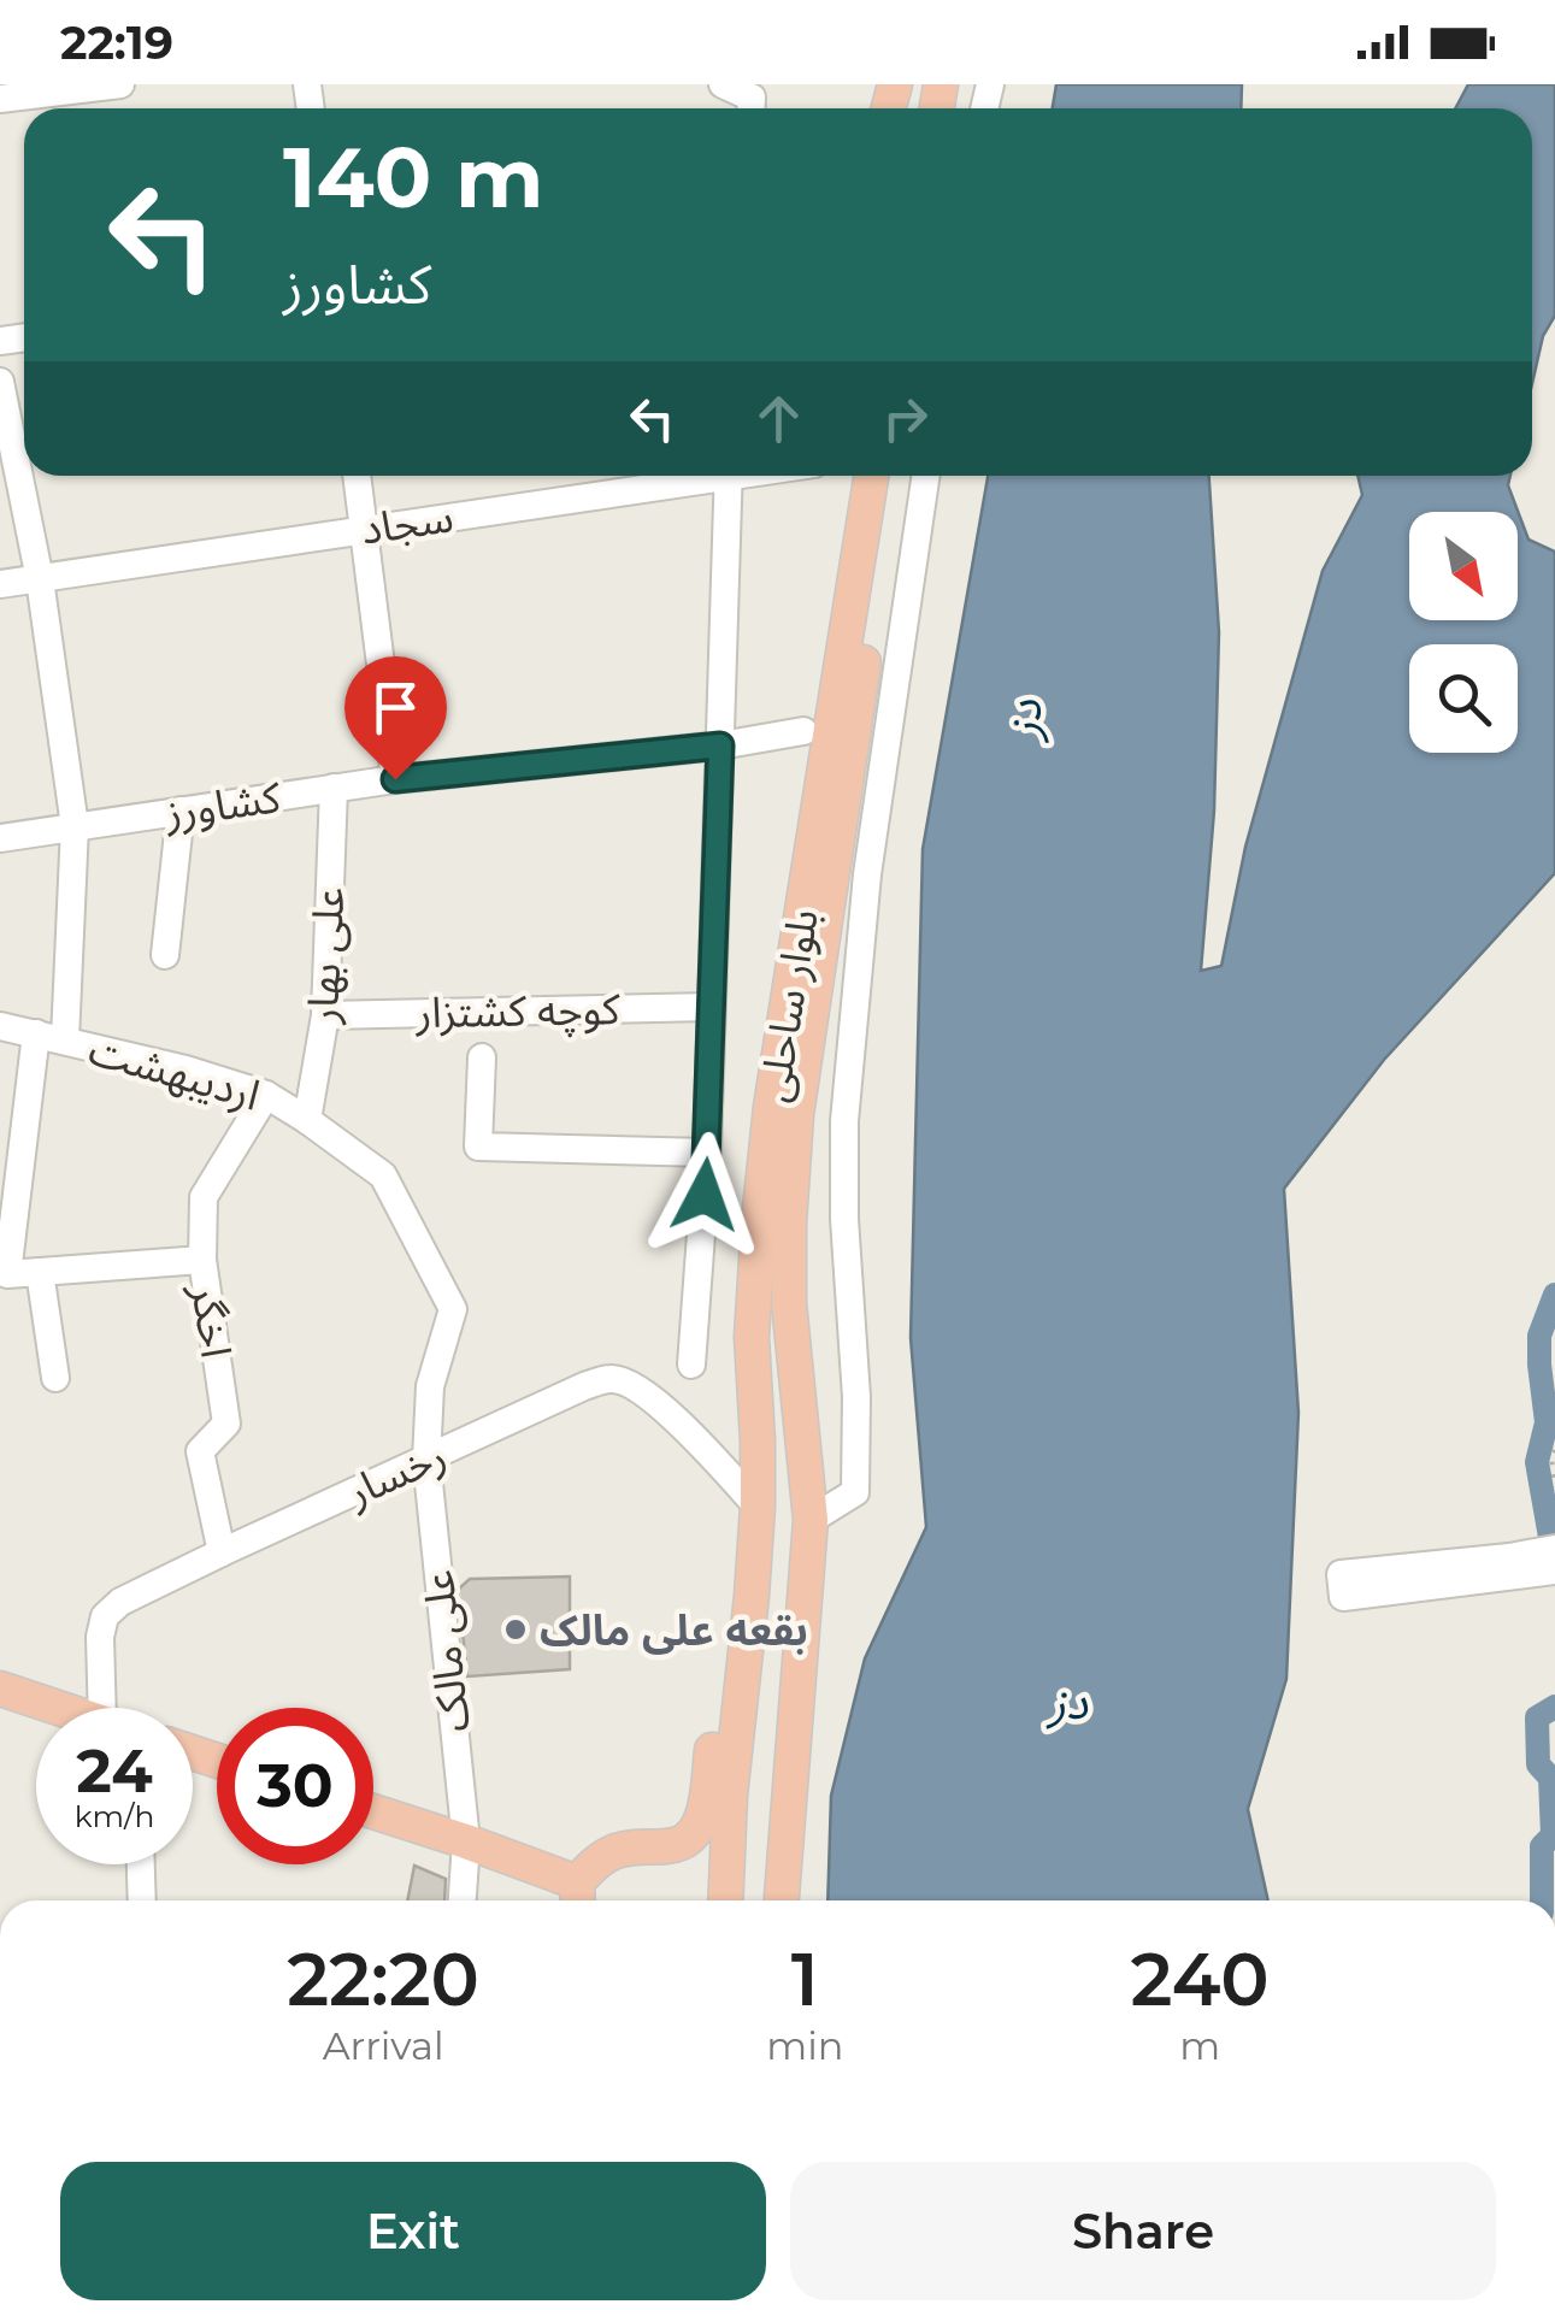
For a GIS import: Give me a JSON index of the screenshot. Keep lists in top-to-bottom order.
{
  "streets": {
    "main road": ["بلوار ساحلی"],
    "street": [
      "سجاد",
      "کشاورز",
      "علی بهار",
      "کوچه کشتزار",
      "اردیبهشت",
      "اخگر",
      "رخسار",
      "علی مالک"
    ]
  },
  "crossings": [
    ["کشاورز", "علی بهار"],
    ["علی بهار", "کوچه کشتزار"],
    ["علی بهار", "اردیبهشت"],
    ["بلوار ساحلی", "رخسار"],
    ["اردیبهشت", "اخگر"],
    ["اردیبهشت", "رخسار"],
    ["اردیبهشت", "علی مالک"],
    ["اخگر", "رخسار"],
    ["رخسار", "علی مالک"]
  ],
  "water": ["دز"],
  "places": ["بقعه علی مالک"],
  "north": "bottom right",
  "page": {
    "status": "22:19",
    "turn": ["140 m", "کشاورز"],
    "speed": "24 km/h",
    "limit": "30",
    "eta": [
      "22:20",
      "Arrival",
      "1",
      "min",
      "240",
      "m"
    ],
    "buttons": ["Exit", "Share"]
  }
}
